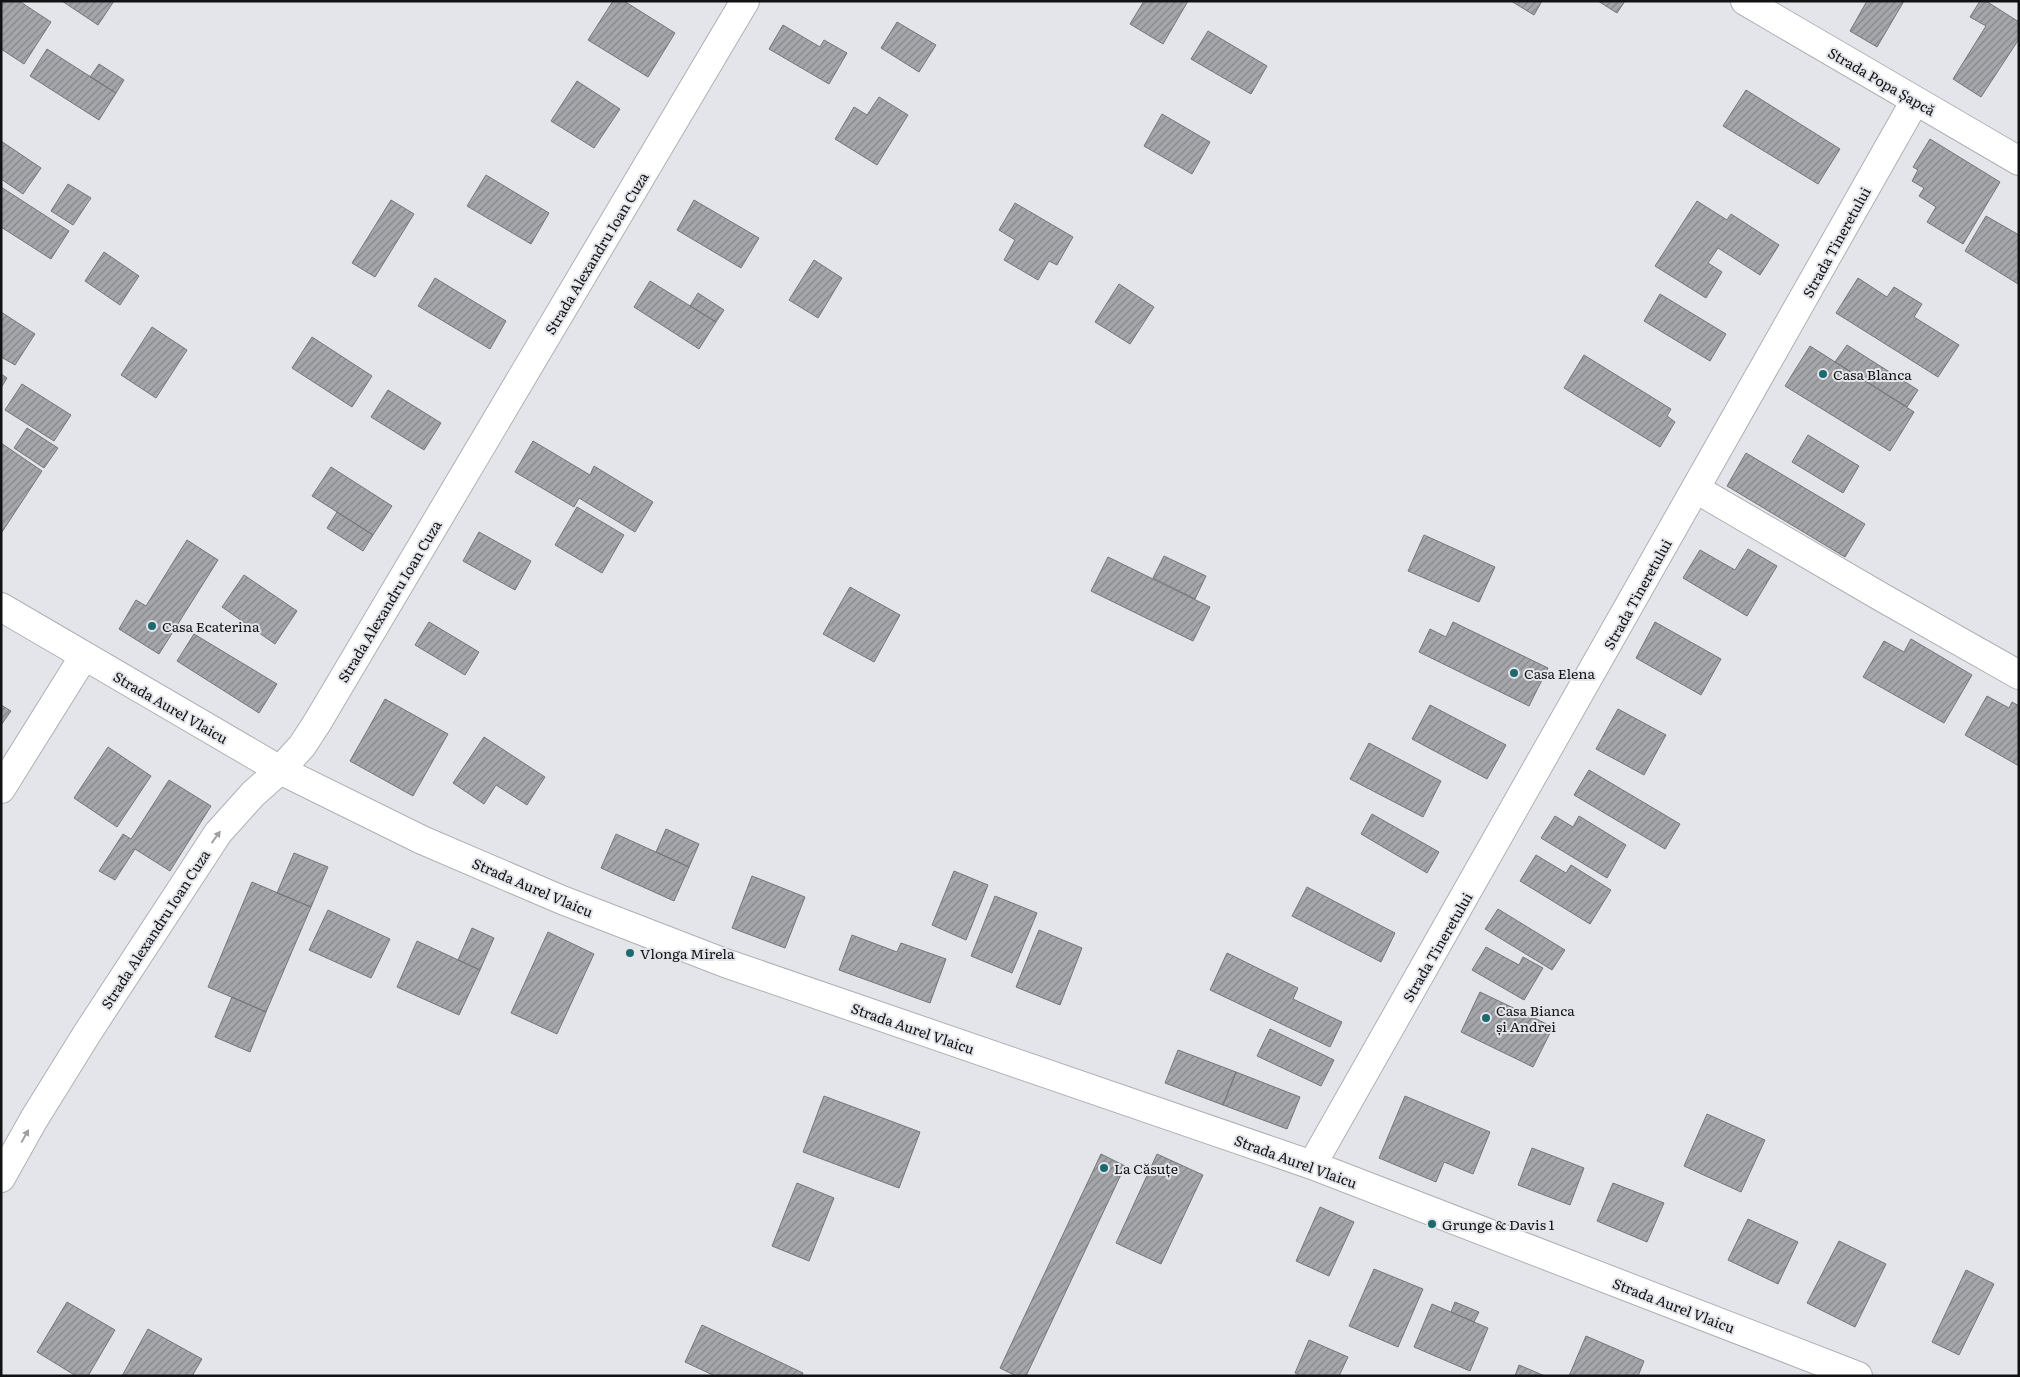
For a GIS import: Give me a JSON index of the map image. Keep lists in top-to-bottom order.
{
  "streets": {
    "street": [
      "Strada Popa Șapcă",
      "Strada Tineretului",
      "Strada Alexandru Ioan Cuza",
      "Strada Aurel Vlaicu"
    ]
  },
  "crossings": [
    ["Strada Popa Șapcă", "Strada Tineretului"],
    ["Strada Tineretului", "Strada Aurel Vlaicu"],
    ["Strada Alexandru Ioan Cuza", "Strada Aurel Vlaicu"]
  ],
  "places": [
    "Casa Blanca",
    "Casa Ecaterina",
    "Casa Elena",
    "Vlonga Mirela",
    "Casa Bianca și Andrei",
    "La Căsuțe",
    "Grunge & Davis 1"
  ]
}
